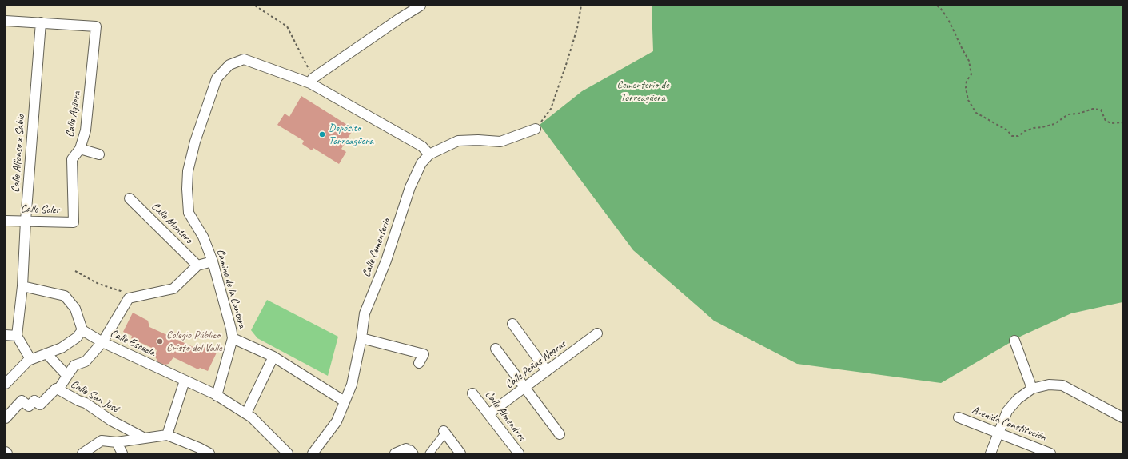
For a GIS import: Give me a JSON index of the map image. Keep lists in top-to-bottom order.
{
  "streets": {
    "street": [
      "Calle Agüera",
      "Calle Alfonso x Sabio",
      "Calle Soler",
      "Calle Montero",
      "Calle Cementerio",
      "Camino de la Cantera",
      "Calle Escuela",
      "Calle Peñas Negras",
      "Calle San José",
      "Calle Almendros",
      "Avenida Constitución"
    ]
  },
  "crossings": [
    ["Calle Agüera", "Calle Alfonso x Sabio"],
    ["Calle Agüera", "Calle Soler"],
    ["Calle Alfonso x Sabio", "Calle Soler"],
    ["Calle Alfonso x Sabio", "Calle Escuela"],
    ["Calle Alfonso x Sabio", "Calle San José"],
    ["Calle Cementerio", "Camino de la Cantera"],
    ["Calle Escuela", "Calle San José"],
    ["Calle Peñas Negras", "Calle Almendros"]
  ],
  "parks": ["Cementerio de Torreagüera"],
  "places": ["Depósito Torreagüera", "Colegio Público Cristo del Valle"]
}
